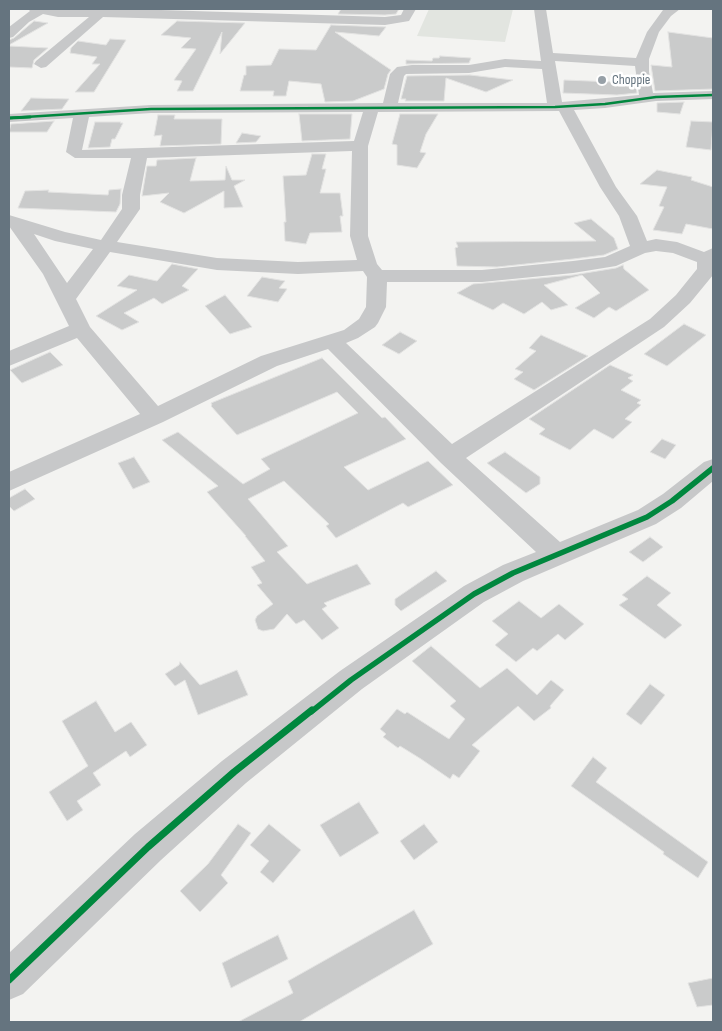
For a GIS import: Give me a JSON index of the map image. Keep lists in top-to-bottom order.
{
  "places": ["Choppie"]
}
